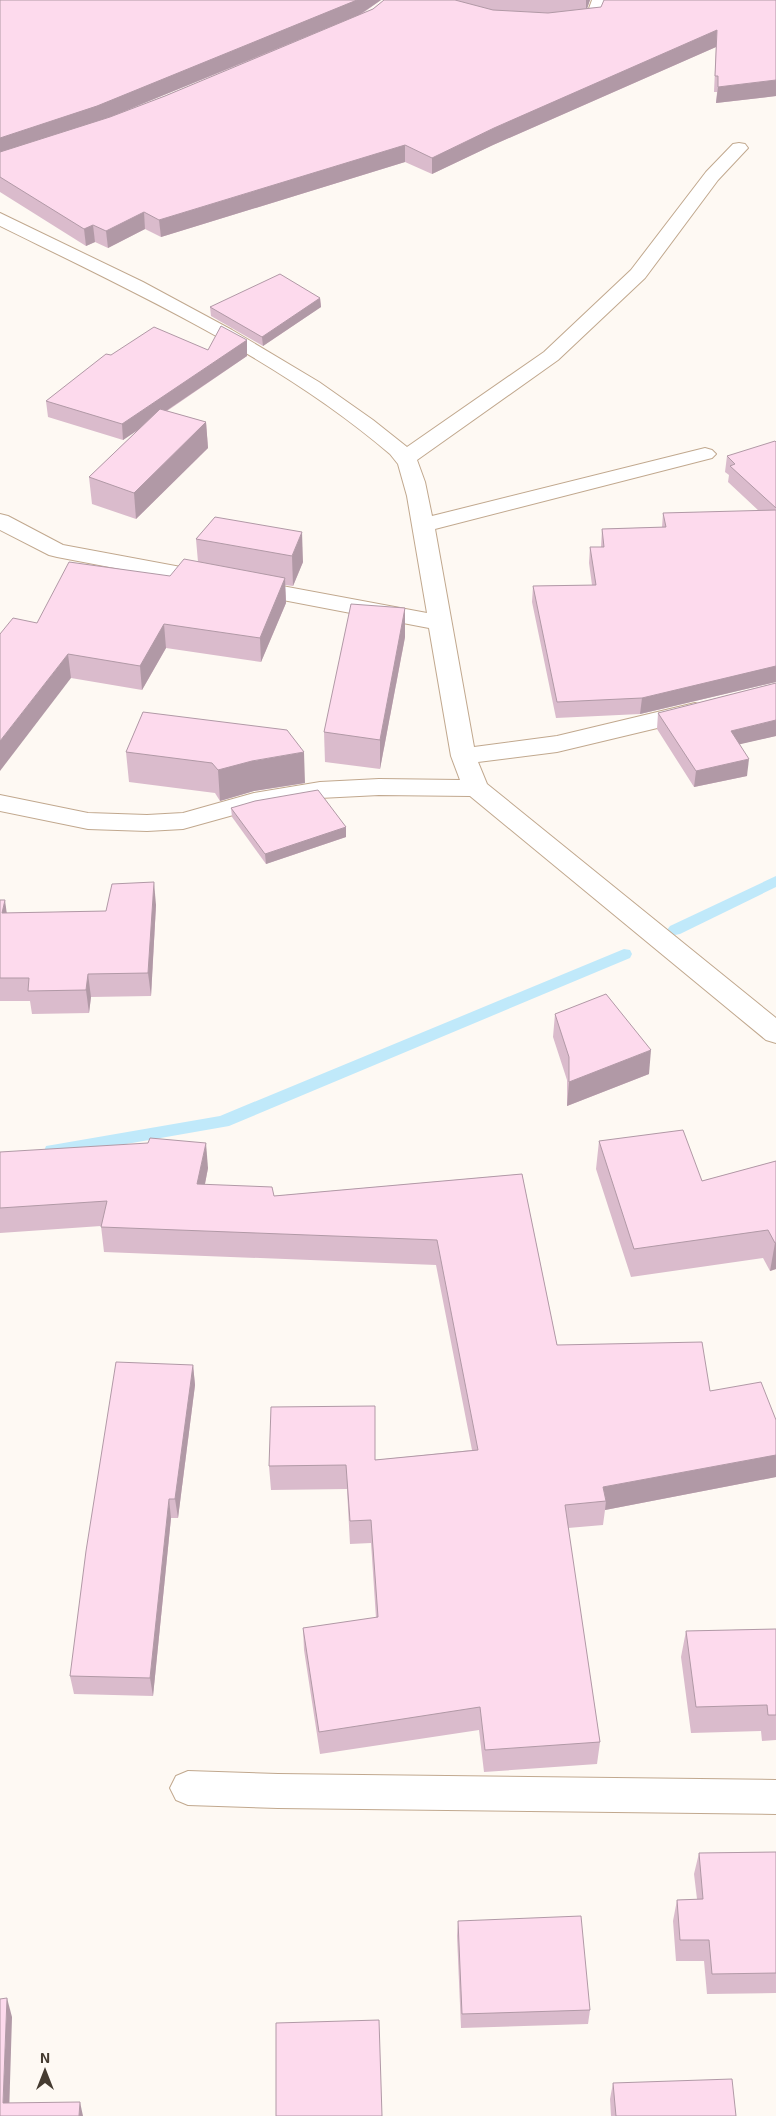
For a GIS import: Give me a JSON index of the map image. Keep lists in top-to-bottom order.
{
  "north": "top"
}
